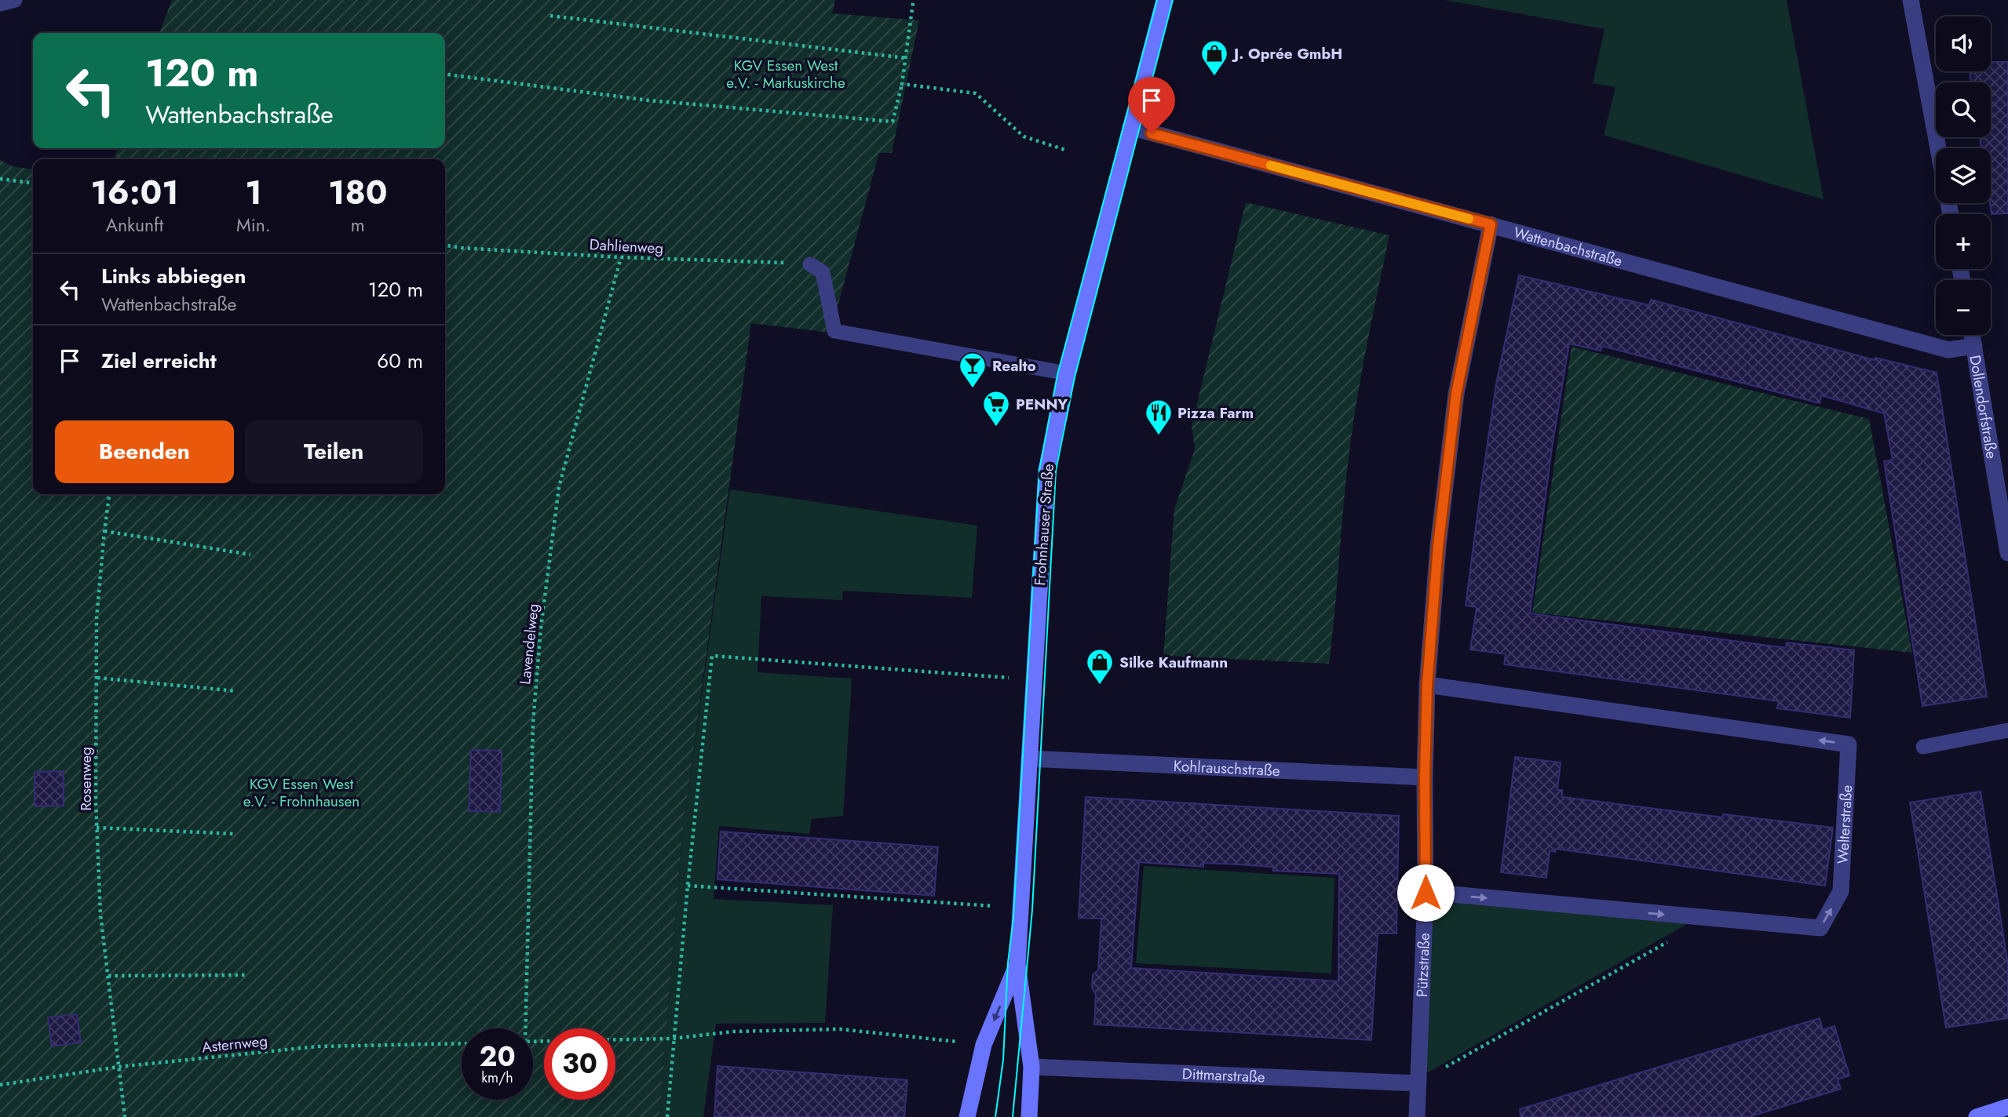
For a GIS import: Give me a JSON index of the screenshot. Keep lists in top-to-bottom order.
{
  "streets": {
    "main road": ["Frohnhauser Straße"],
    "street": [
      "Wattenbachstraße",
      "Dollendorfstraße",
      "Kohlrauschstraße",
      "Welterstraße",
      "Pützstraße",
      "Dittmarstraße"
    ],
    "path": [
      "Dahlienweg",
      "Lavendelweg",
      "Rosenweg",
      "Asternweg"
    ]
  },
  "crossings": [
    ["Wattenbachstraße", "Dollendorfstraße"],
    ["Wattenbachstraße", "Frohnhauser Straße"],
    ["Wattenbachstraße", "Pützstraße"],
    ["Dahlienweg", "Lavendelweg"],
    ["Frohnhauser Straße", "Kohlrauschstraße"],
    ["Frohnhauser Straße", "Dittmarstraße"],
    ["Kohlrauschstraße", "Pützstraße"],
    ["Rosenweg", "Asternweg"],
    ["Welterstraße", "Pützstraße"],
    ["Pützstraße", "Dittmarstraße"]
  ],
  "parks": ["KGV Essen West e.V. - Markuskirche", "KGV Essen West e.V. - Frohnhausen"],
  "places": {
    "shop": ["J. Oprée GmbH", "Silke Kaufmann"],
    "bar": ["Realto"],
    "supermarket": ["PENNY"],
    "restaurant": ["Pizza Farm"]
  },
  "page": {
    "map_buttons": ["+", "−"],
    "turn": ["120 m", "Wattenbachstraße"],
    "eta": [
      "16:01",
      "Ankunft",
      "1",
      "Min.",
      "180",
      "m"
    ],
    "list": [
      {
        "name": "Links abbiegen",
        "note": "Wattenbachstraße",
        "value": "120 m"
      },
      {
        "name": "Ziel erreicht",
        "value": "60 m"
      }
    ],
    "buttons": ["Beenden", "Teilen"],
    "speed": "20 km/h",
    "limit": "30"
  }
}
